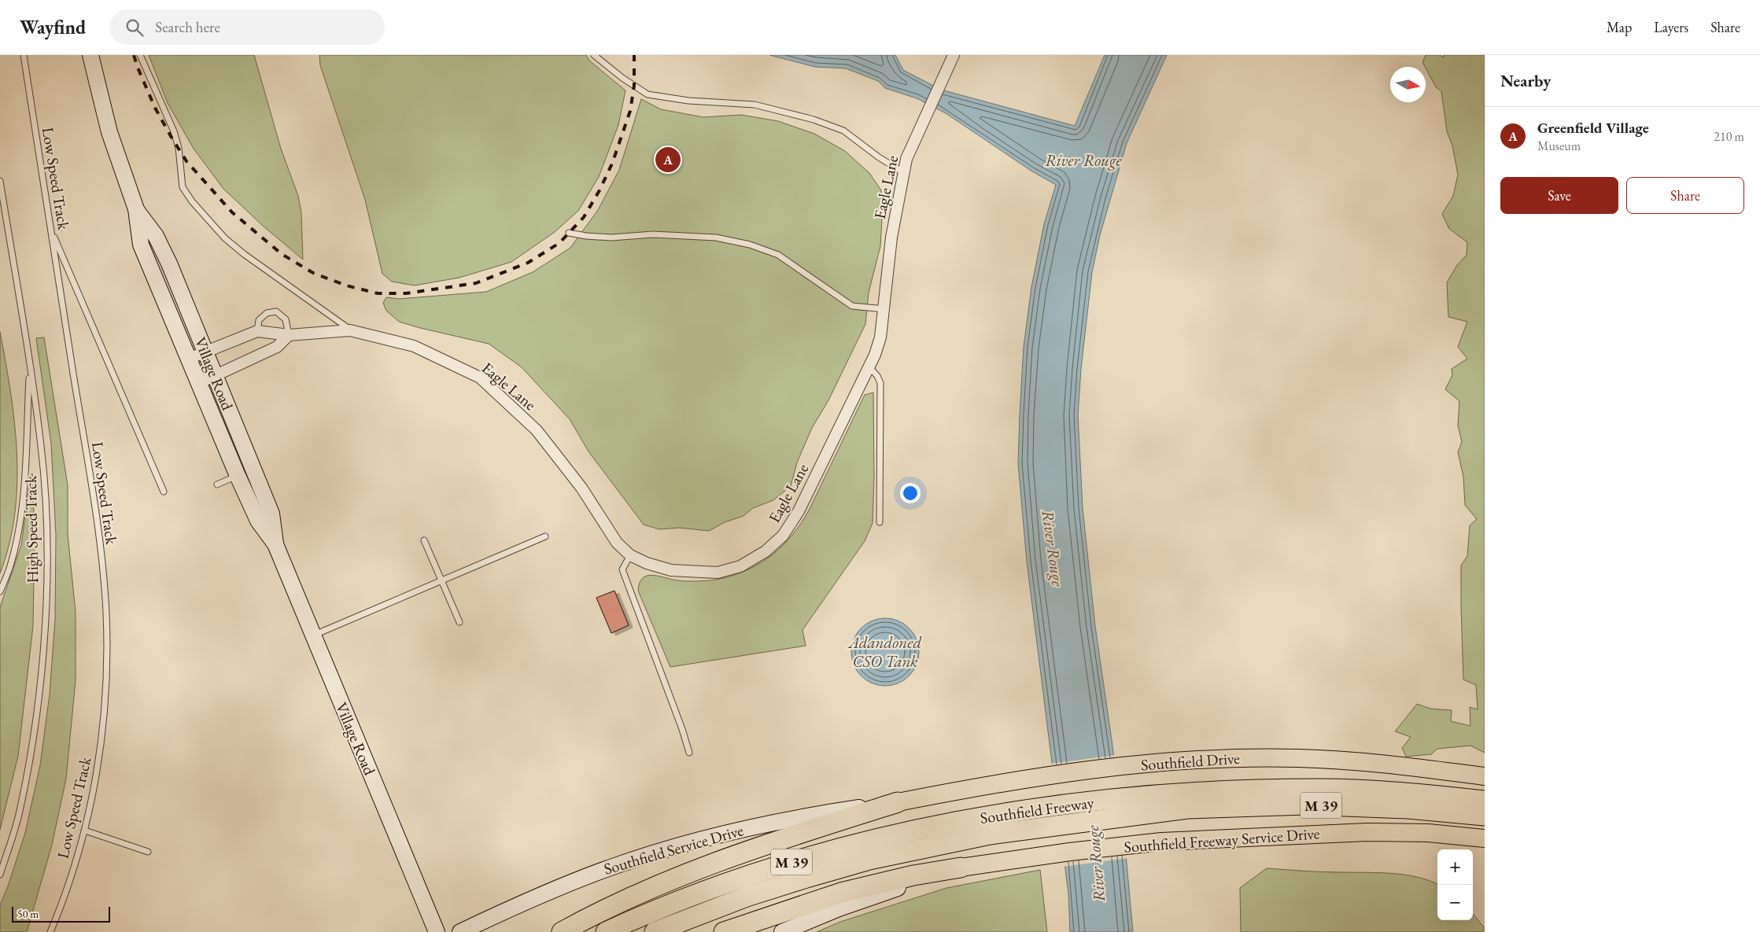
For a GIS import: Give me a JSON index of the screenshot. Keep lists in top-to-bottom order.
{
  "streets": {
    "highway": ["M 39", "Southfield Freeway"],
    "main road": ["Southfield Drive", "Southfield Freeway Service Drive"],
    "street": ["Eagle Lane", "Village Road", "Southfield Service Drive"],
    "lane": ["Low Speed Track", "High Speed Track"]
  },
  "crossings": [
    ["Eagle Lane", "Village Road"],
    ["Southfield Drive", "Southfield Service Drive"]
  ],
  "water": ["River Rouge", "Adandoned CSO Tank"],
  "scale_bar": "50 m",
  "north": "right",
  "page": {
    "header": "Wayfind",
    "search": "Search here",
    "nav": ["Map", "Layers", "Share"],
    "heading": "Nearby",
    "list": [
      {
        "mark": "A",
        "name": "Greenfield Village",
        "note": "Museum",
        "value": "210 m"
      }
    ],
    "pins": "A",
    "buttons": ["Save", "Share"],
    "map_buttons": ["+", "−"],
    "scale": "50 m"
  }
}
